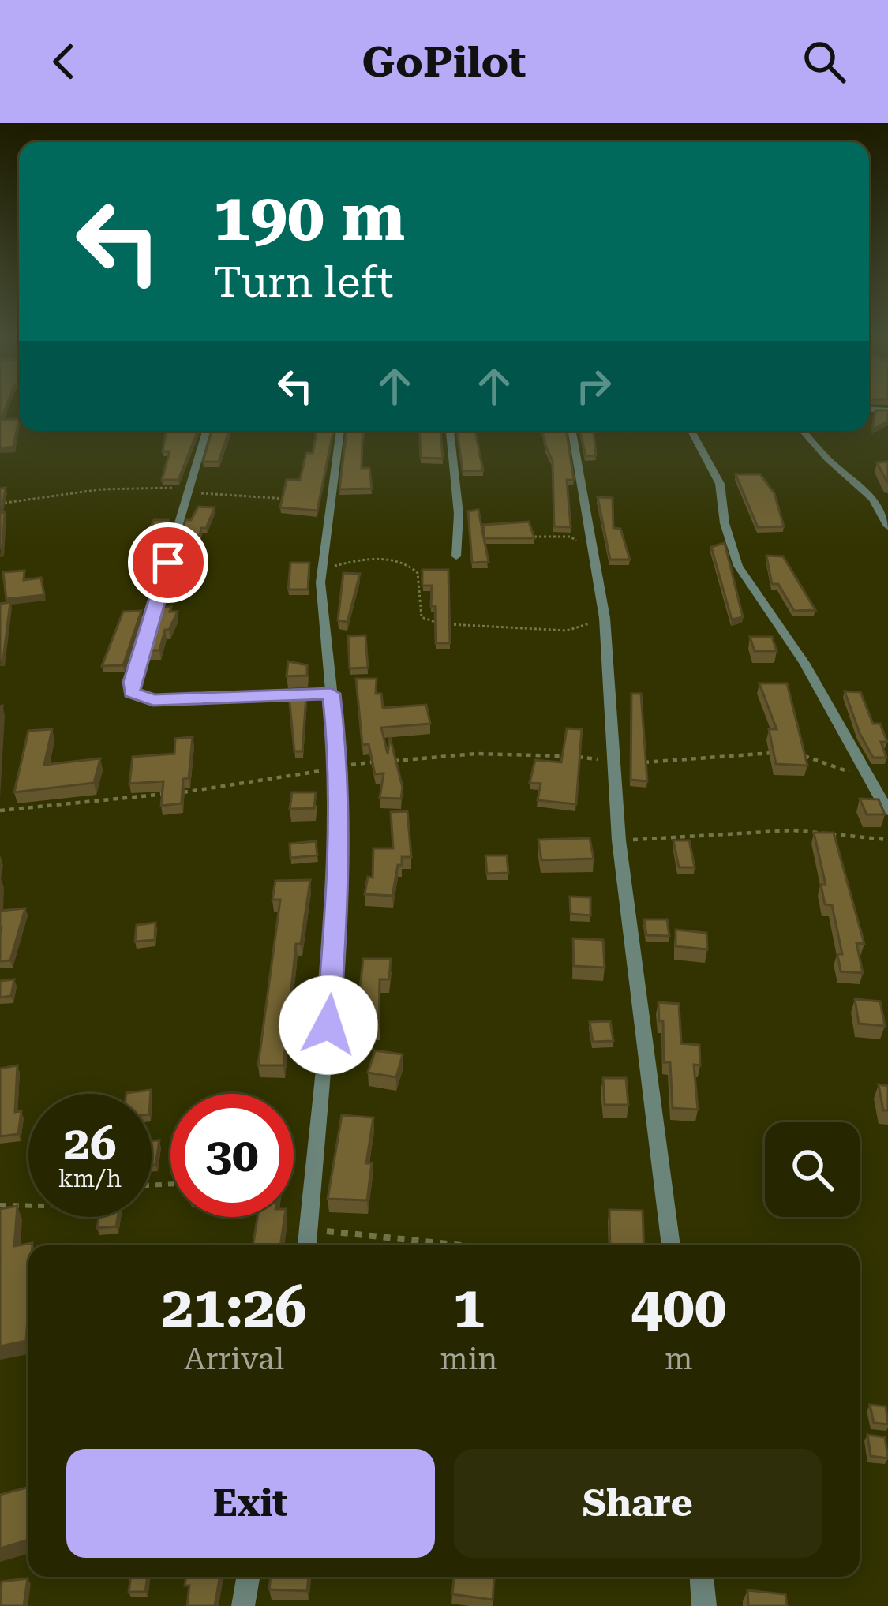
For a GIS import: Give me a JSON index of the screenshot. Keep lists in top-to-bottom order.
{
  "page": {
    "header": "GoPilot",
    "turn": ["190 m", "Turn left"],
    "speed": "26 km/h",
    "limit": "30",
    "eta": [
      "21:26",
      "Arrival",
      "1",
      "min",
      "400",
      "m"
    ],
    "buttons": ["Exit", "Share"]
  }
}
